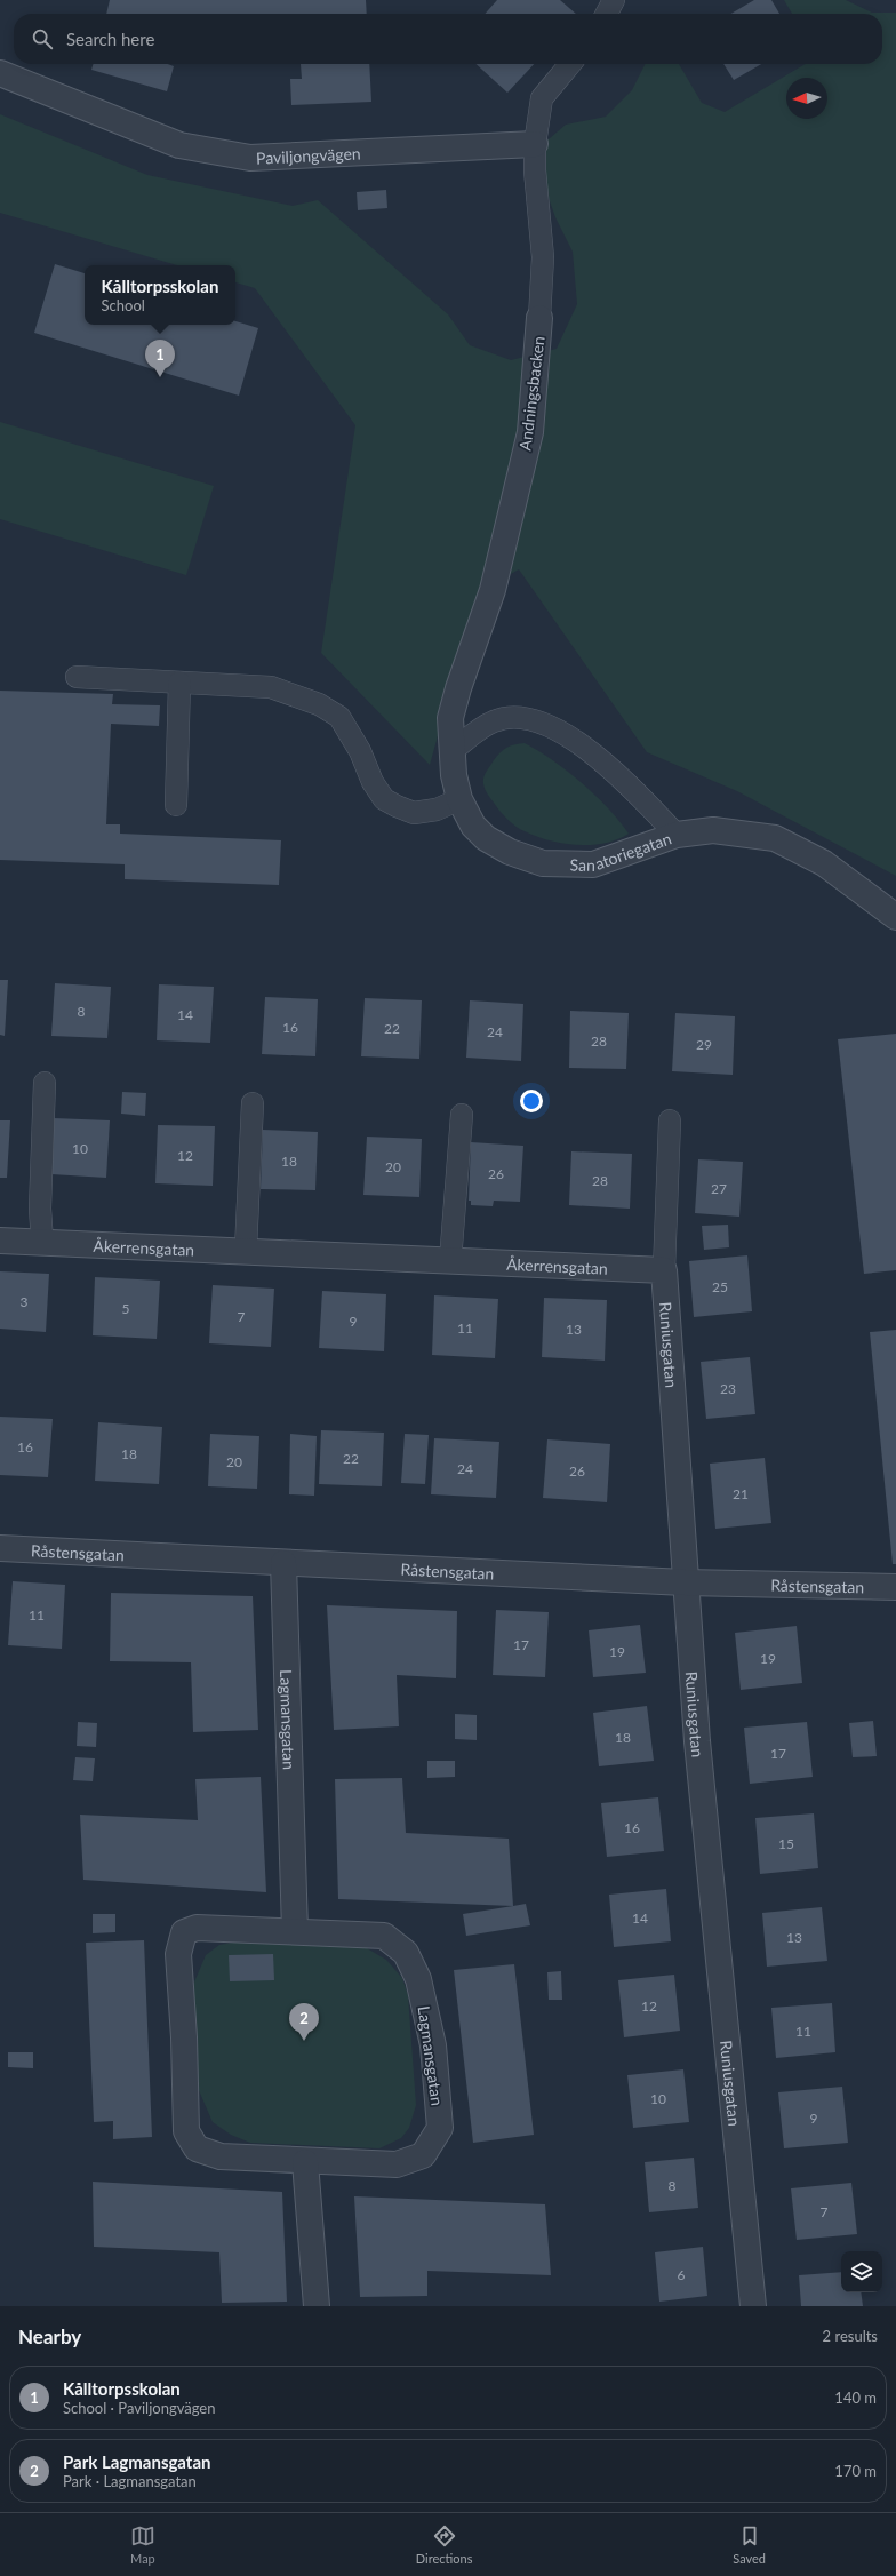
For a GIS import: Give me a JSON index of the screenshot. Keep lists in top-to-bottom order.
{
  "streets": {
    "street": [
      "Paviljongvägen",
      "Andningsbacken",
      "Sanatoriegatan",
      "Åkerrensgatan",
      "Runiusgatan",
      "Råstensgatan",
      "Lagmansgatan"
    ]
  },
  "crossings": [
    ["Paviljongvägen", "Andningsbacken"],
    ["Andningsbacken", "Sanatoriegatan"],
    ["Åkerrensgatan", "Runiusgatan"],
    ["Runiusgatan", "Råstensgatan"],
    ["Råstensgatan", "Lagmansgatan"]
  ],
  "house_numbers": [
    "8",
    "14",
    "16",
    "22",
    "24",
    "28",
    "29",
    "10",
    "12",
    "18",
    "20",
    "26",
    "28",
    "27",
    "25",
    "3",
    "5",
    "7",
    "9",
    "11",
    "13",
    "23",
    "16",
    "18",
    "22",
    "20",
    "24",
    "26",
    "21",
    "11",
    "17",
    "19",
    "19",
    "18",
    "17",
    "16",
    "15",
    "14",
    "13",
    "12",
    "11",
    "10",
    "9",
    "8",
    "7",
    "6"
  ],
  "north": "left",
  "page": {
    "search": "Search here",
    "popup": ["Kålltorpsskolan", "School"],
    "pins": ["1", "2"],
    "heading": ["Nearby", "2 results"],
    "list": [
      {
        "mark": "1",
        "name": "Kålltorpsskolan",
        "note": "School · Paviljongvägen",
        "value": "140 m"
      },
      {
        "mark": "2",
        "name": "Park Lagmansgatan",
        "note": "Park · Lagmansgatan",
        "value": "170 m"
      }
    ],
    "nav": ["Map", "Directions", "Saved"]
  }
}
